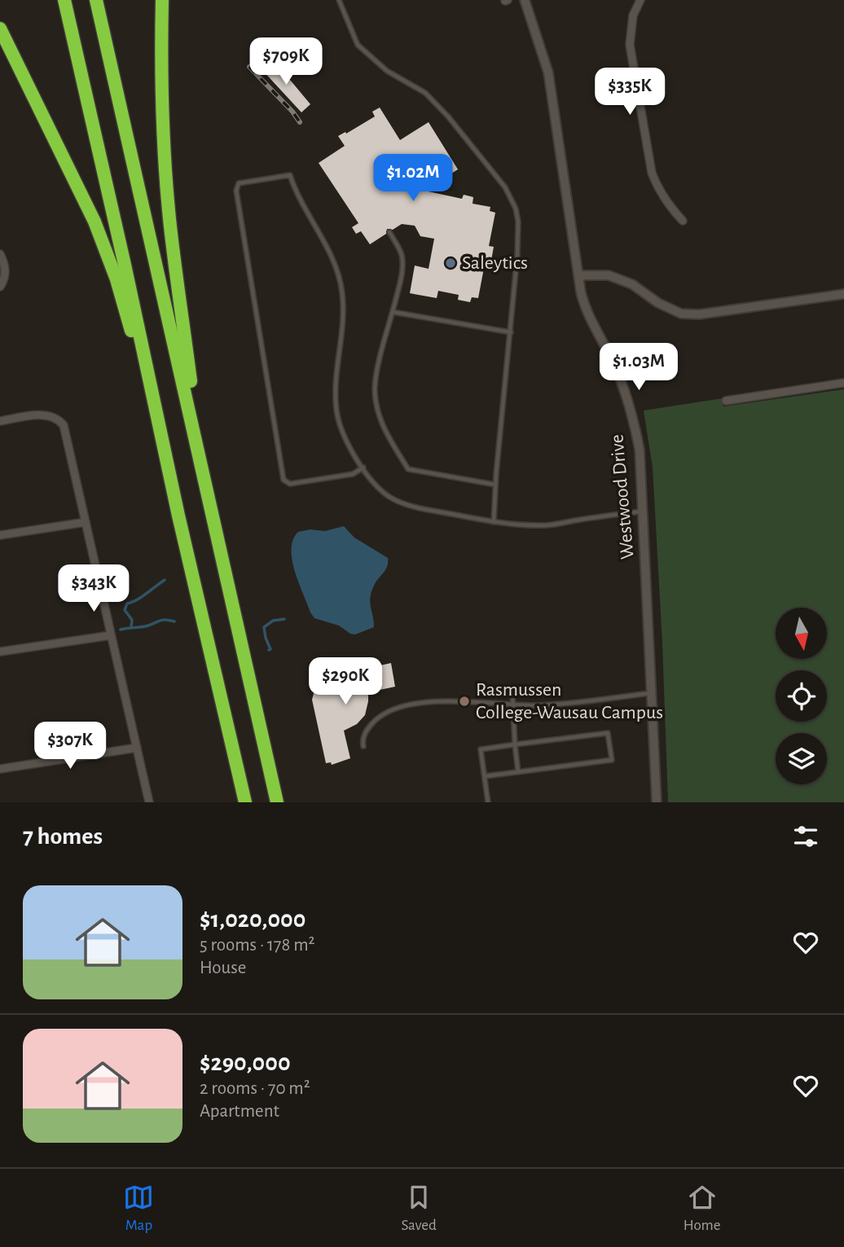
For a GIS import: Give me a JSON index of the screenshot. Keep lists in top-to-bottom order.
{
  "streets": {
    "street": ["Westwood Drive"]
  },
  "places": ["Saleytics", "Rasmussen College-Wausau Campus"],
  "north": "bottom",
  "page": {
    "price": [
      "$709K",
      "$335K",
      "$1.02M",
      "$1.03M",
      "$343K",
      "$290K",
      "$307K"
    ],
    "heading": "7 homes",
    "list": [
      {
        "name": "$1,020,000",
        "note": "5 rooms · 178 m² · House"
      },
      {
        "name": "$290,000",
        "note": "2 rooms · 70 m² · Apartment"
      }
    ],
    "tabs": ["Map", "Saved", "Home"]
  }
}
